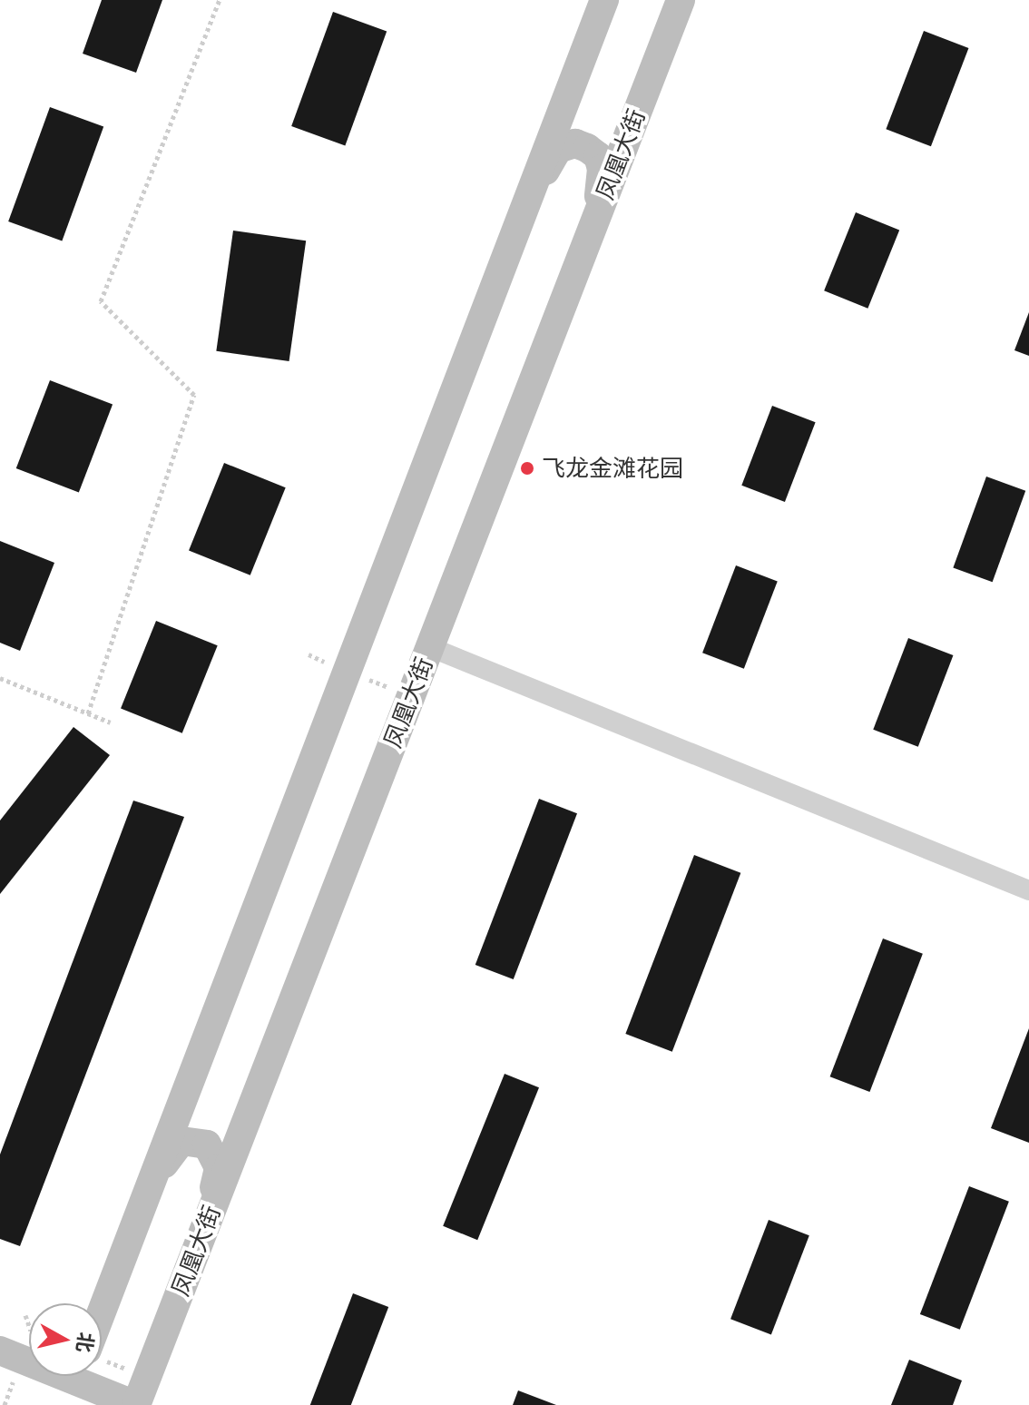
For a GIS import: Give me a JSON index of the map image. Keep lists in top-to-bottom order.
{
  "streets": {
    "main road": ["凤凰大街"]
  },
  "places": ["飞龙金滩花园"],
  "north": "right"
}
